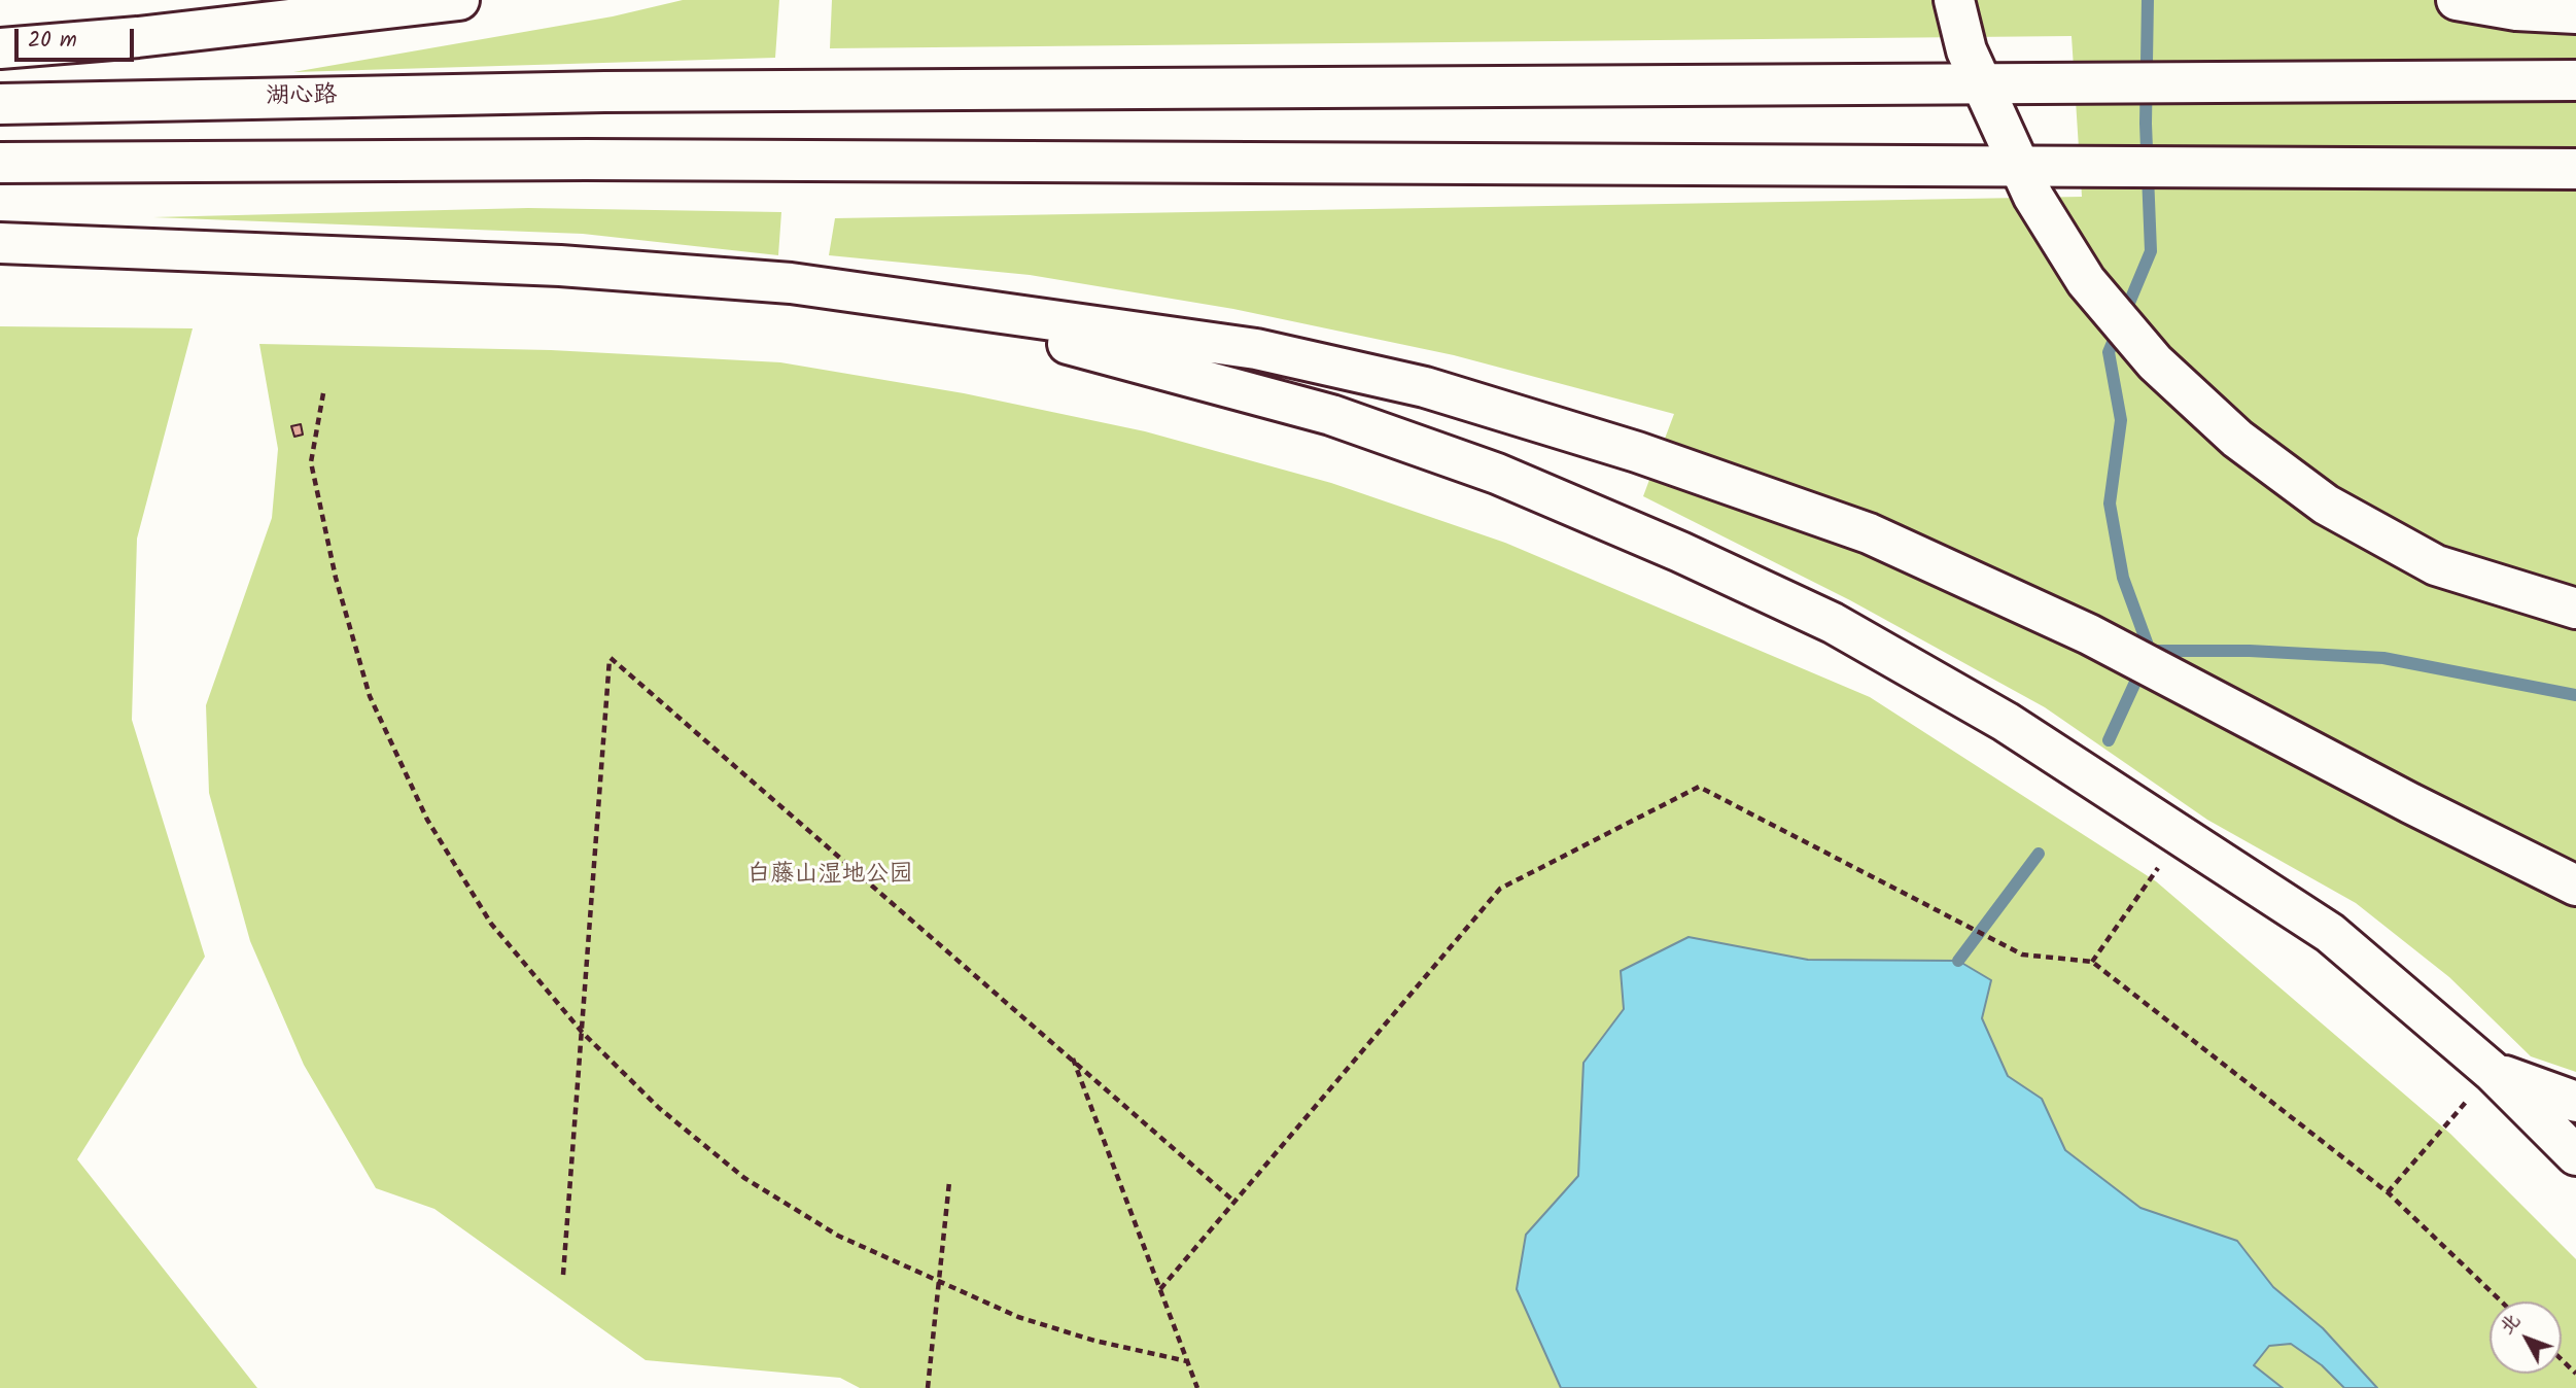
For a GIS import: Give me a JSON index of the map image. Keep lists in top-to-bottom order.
{
  "streets": {
    "main road": ["湖心路"]
  },
  "parks": ["白藤山湿地公园"],
  "scale_bar": "20 m",
  "north": "top left"
}
